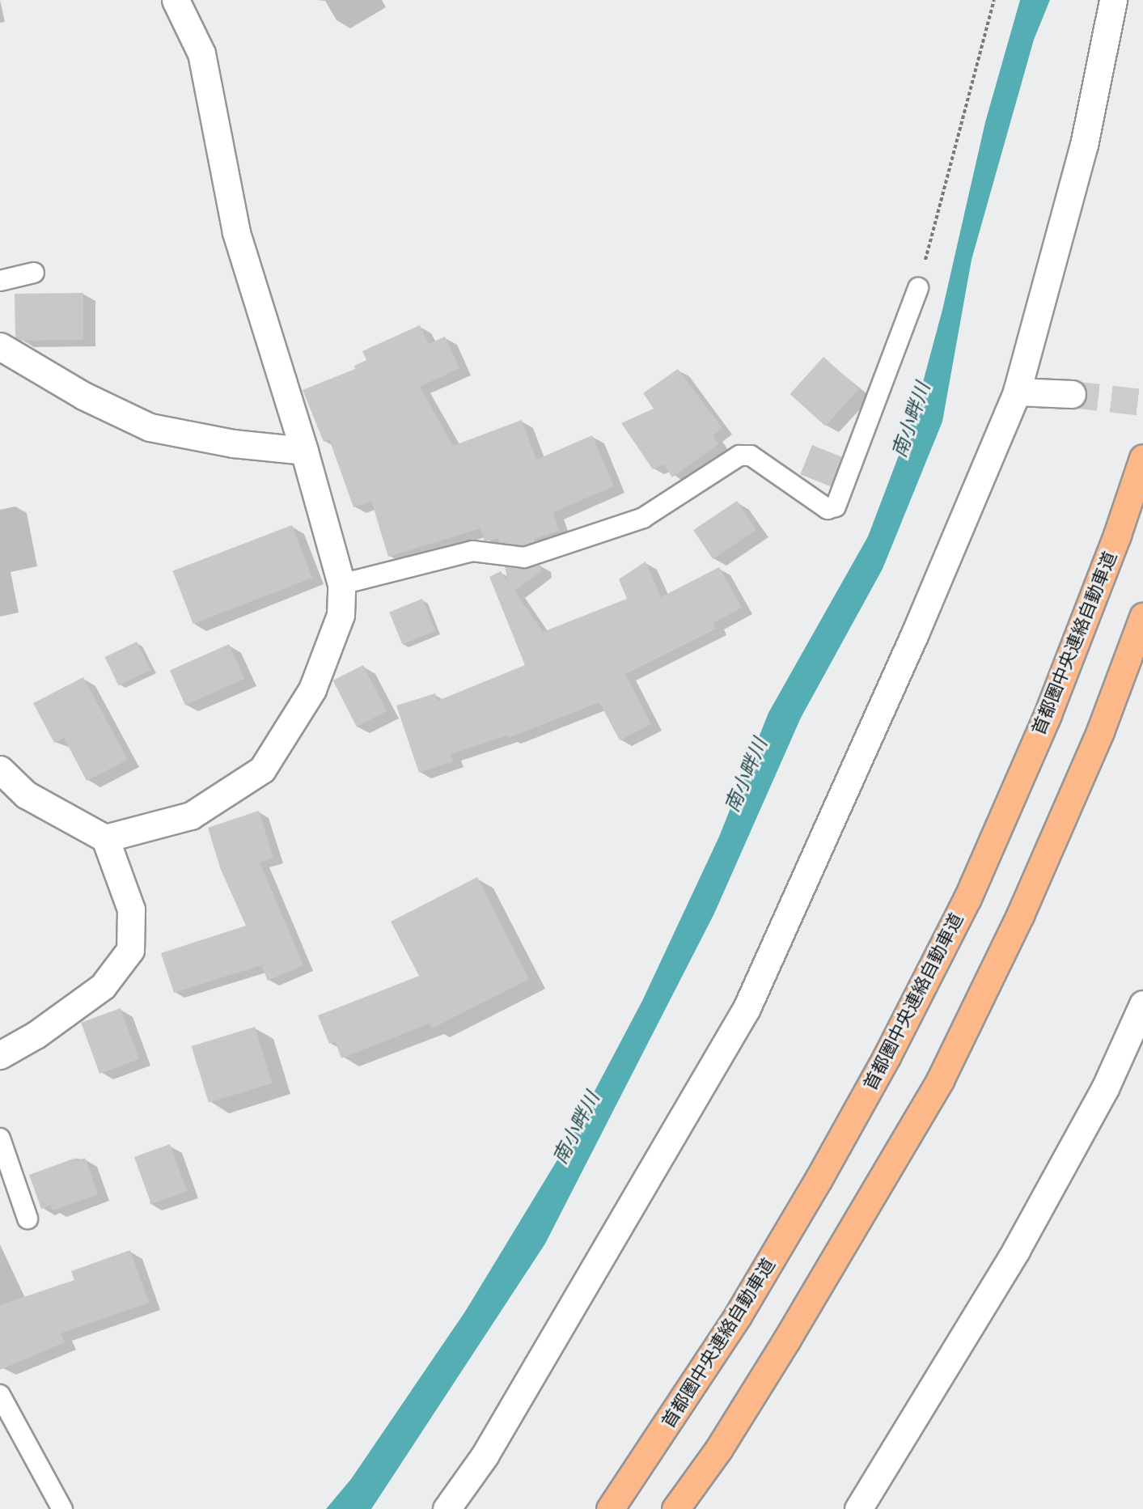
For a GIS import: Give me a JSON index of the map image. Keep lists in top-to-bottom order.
{
  "streets": {
    "highway": ["首都圏中央連絡自動車道"]
  },
  "water": ["南小畔川"]
}
